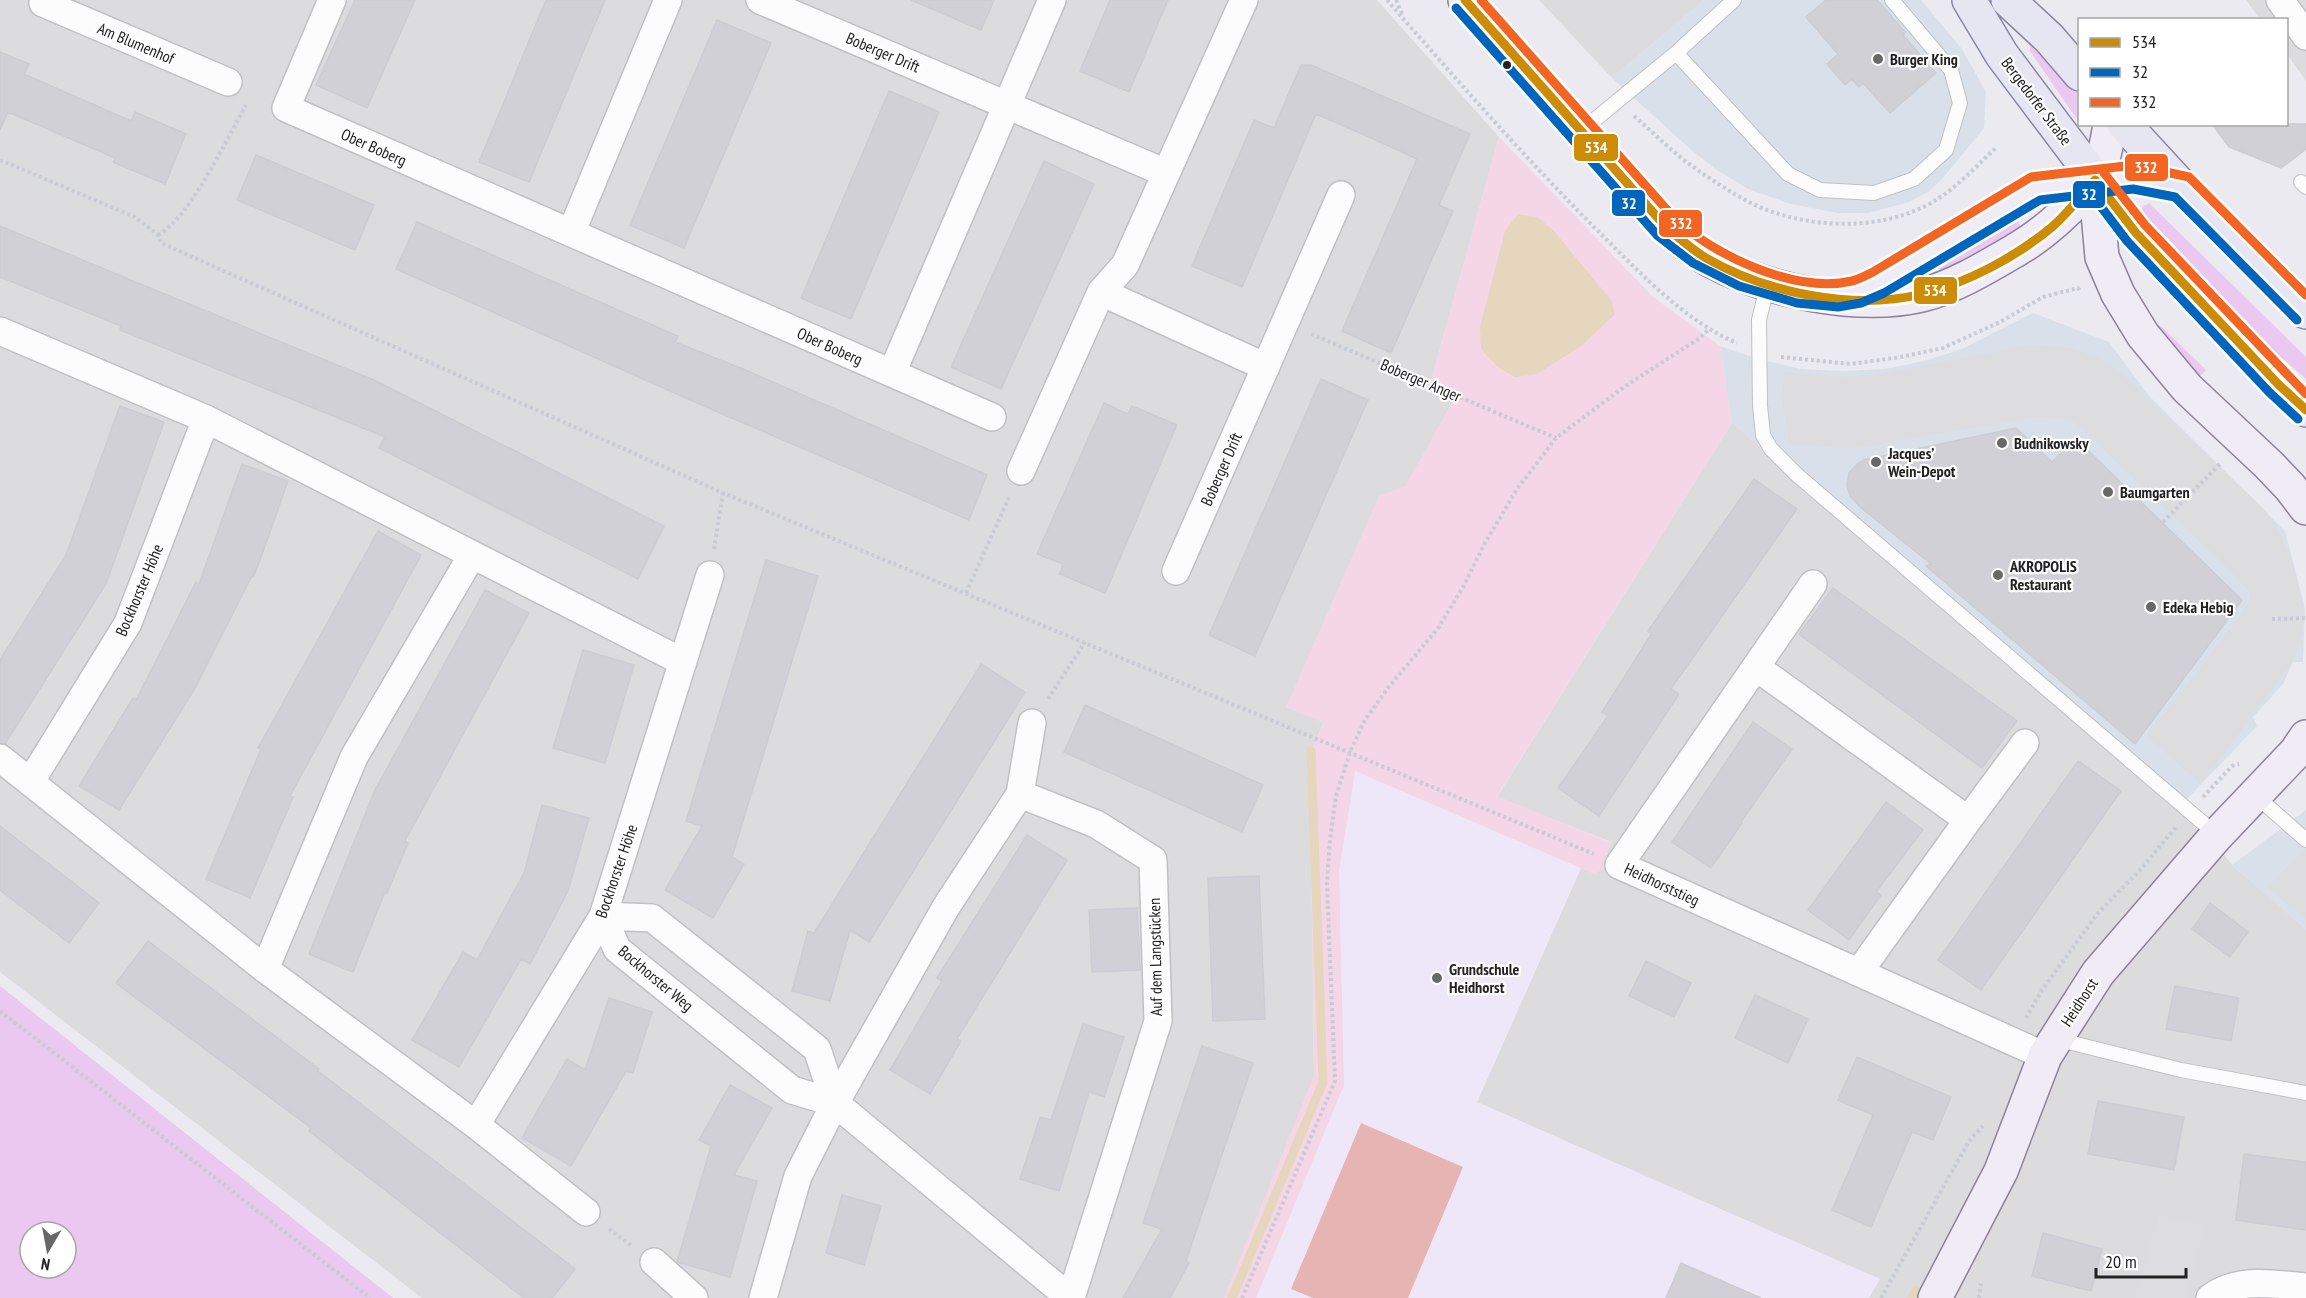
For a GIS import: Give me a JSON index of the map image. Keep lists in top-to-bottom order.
{
  "streets": {
    "main road": ["Bergedorfer Straße", "Heidhorst"],
    "street": [
      "Am Blumenhof",
      "Boberger Drift",
      "Ober Boberg",
      "Bockhorster Höhe",
      "Heidhorststieg",
      "Auf dem Langstücken",
      "Bockhorster Weg"
    ],
    "path": ["Boberger Anger"]
  },
  "crossings": [
    ["Boberger Drift", "Boberger Anger"],
    ["Bockhorster Höhe", "Bockhorster Weg"],
    ["Heidhorststieg", "Heidhorst"],
    ["Auf dem Langstücken", "Bockhorster Weg"]
  ],
  "places": [
    "Burger King",
    "Budnikowsky",
    "Jacques’ Wein-Depot",
    "Baumgarten",
    "AKROPOLIS Restaurant",
    "Edeka Hebig",
    "Grundschule Heidhorst"
  ],
  "lines": ["transit line 534", "transit line 332", "transit line 32"],
  "legend": ["534", "32", "332"],
  "scale_bar": "20 m",
  "north": "bottom"
}
